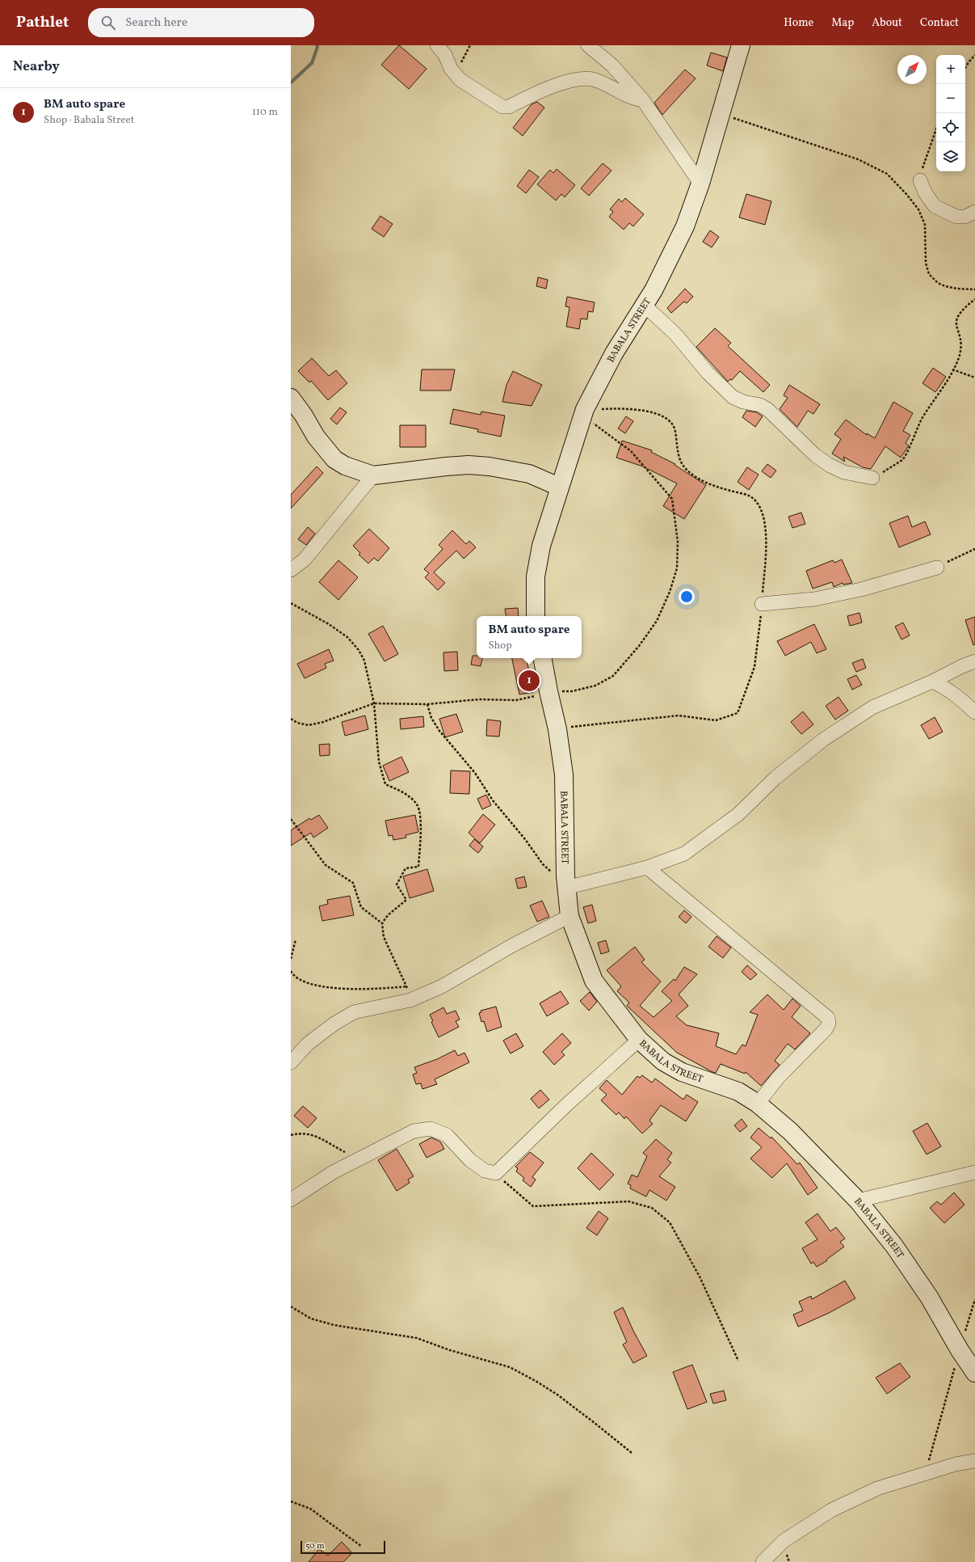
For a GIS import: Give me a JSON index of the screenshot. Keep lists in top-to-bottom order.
{
  "streets": {
    "street": ["BABALA STREET"]
  },
  "scale_bar": "50 m",
  "north": "top right",
  "page": {
    "header": "Pathlet",
    "search": "Search here",
    "nav": [
      "Home",
      "Map",
      "About",
      "Contact"
    ],
    "heading": "Nearby",
    "map_buttons": ["+", "−"],
    "list": [
      {
        "mark": "1",
        "name": "BM auto spare",
        "note": "Shop · Babala Street",
        "value": "110 m"
      }
    ],
    "popup": ["BM auto spare", "Shop"],
    "pins": "1",
    "scale": "50 m"
  }
}
